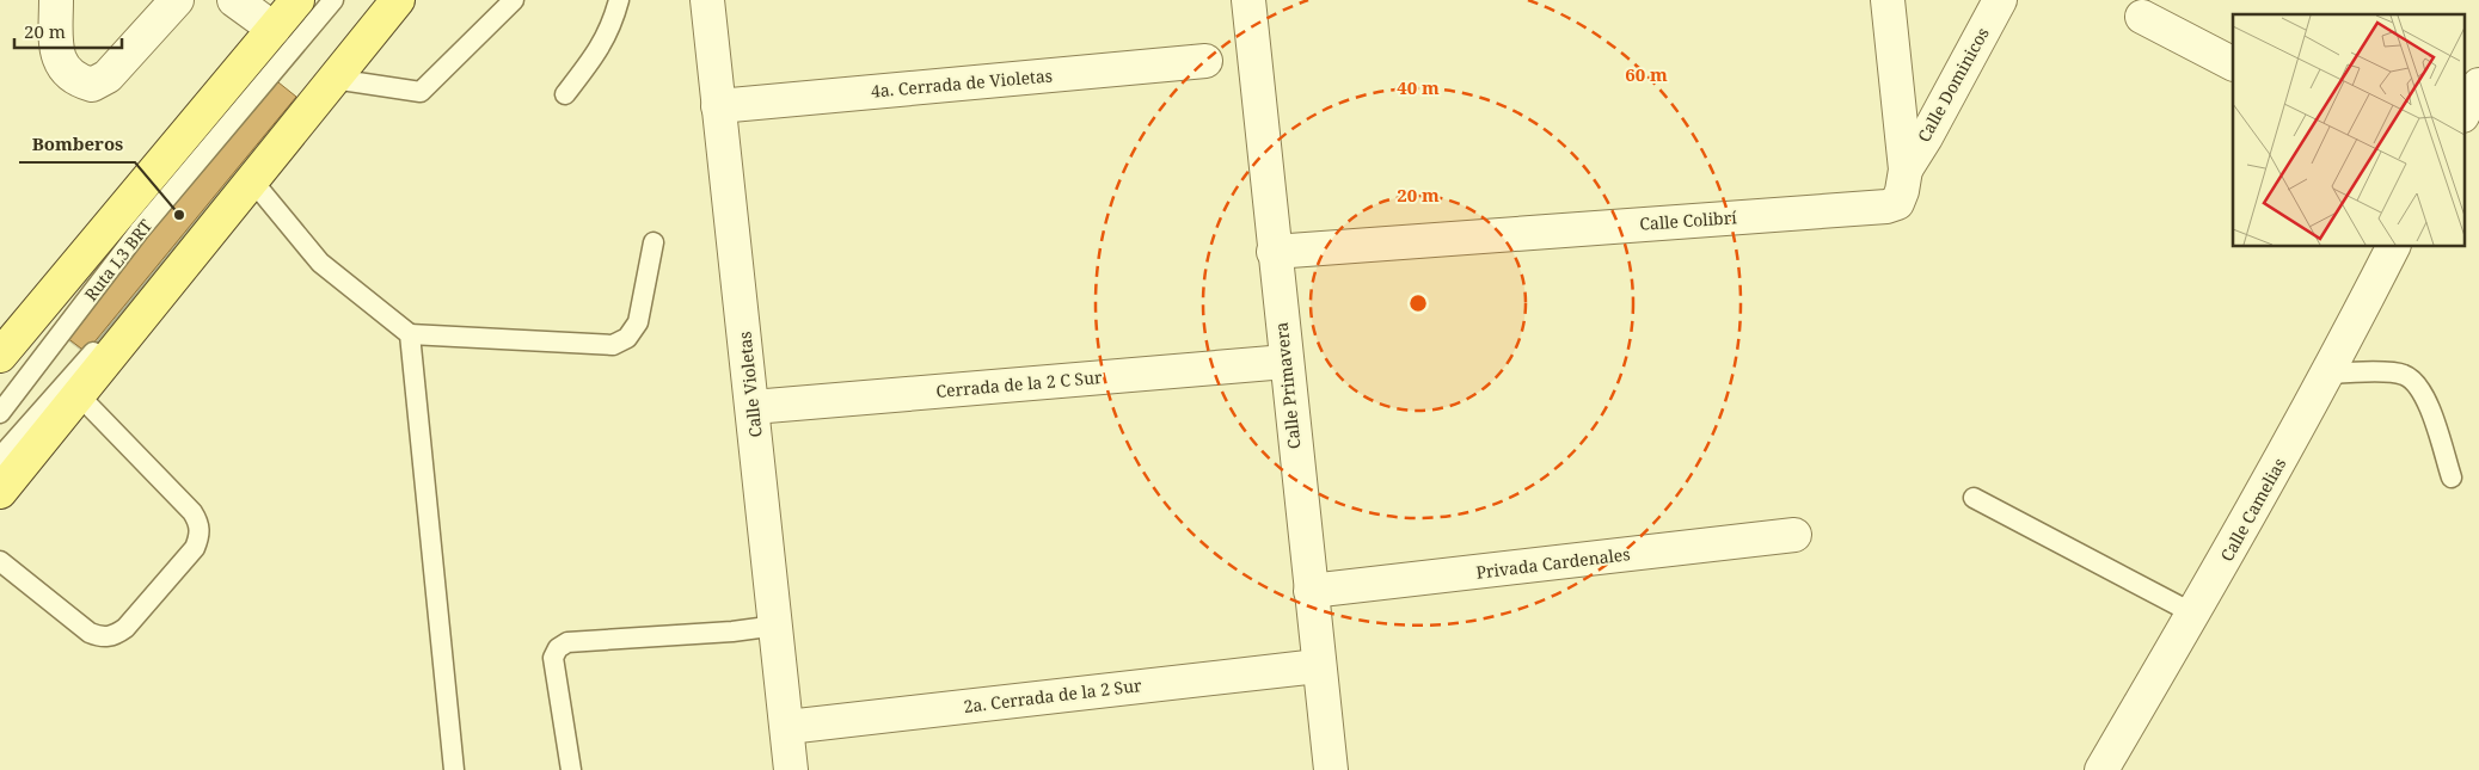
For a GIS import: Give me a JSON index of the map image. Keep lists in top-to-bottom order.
{
  "streets": {
    "street": [
      "4a. Cerrada de Violetas",
      "Calle Dominicos",
      "Calle Colibrí",
      "Calle Violetas",
      "Cerrada de la 2 C Sur",
      "Calle Primavera",
      "Calle Camelias",
      "Privada Cardenales",
      "2a. Cerrada de la 2 Sur"
    ],
    "lane": ["Ruta L3 BRT"]
  },
  "crossings": [
    ["4a. Cerrada de Violetas", "Calle Violetas"],
    ["Calle Dominicos", "Calle Colibrí"],
    ["Calle Colibrí", "Calle Primavera"],
    ["Calle Violetas", "Cerrada de la 2 C Sur"],
    ["Calle Violetas", "2a. Cerrada de la 2 Sur"],
    ["Cerrada de la 2 C Sur", "Calle Primavera"],
    ["Calle Primavera", "Privada Cardenales"],
    ["Calle Primavera", "2a. Cerrada de la 2 Sur"]
  ],
  "places": ["Bomberos"],
  "scale_bar": "20 m",
  "rings": ["60 m", "40 m", "20 m"]
}
